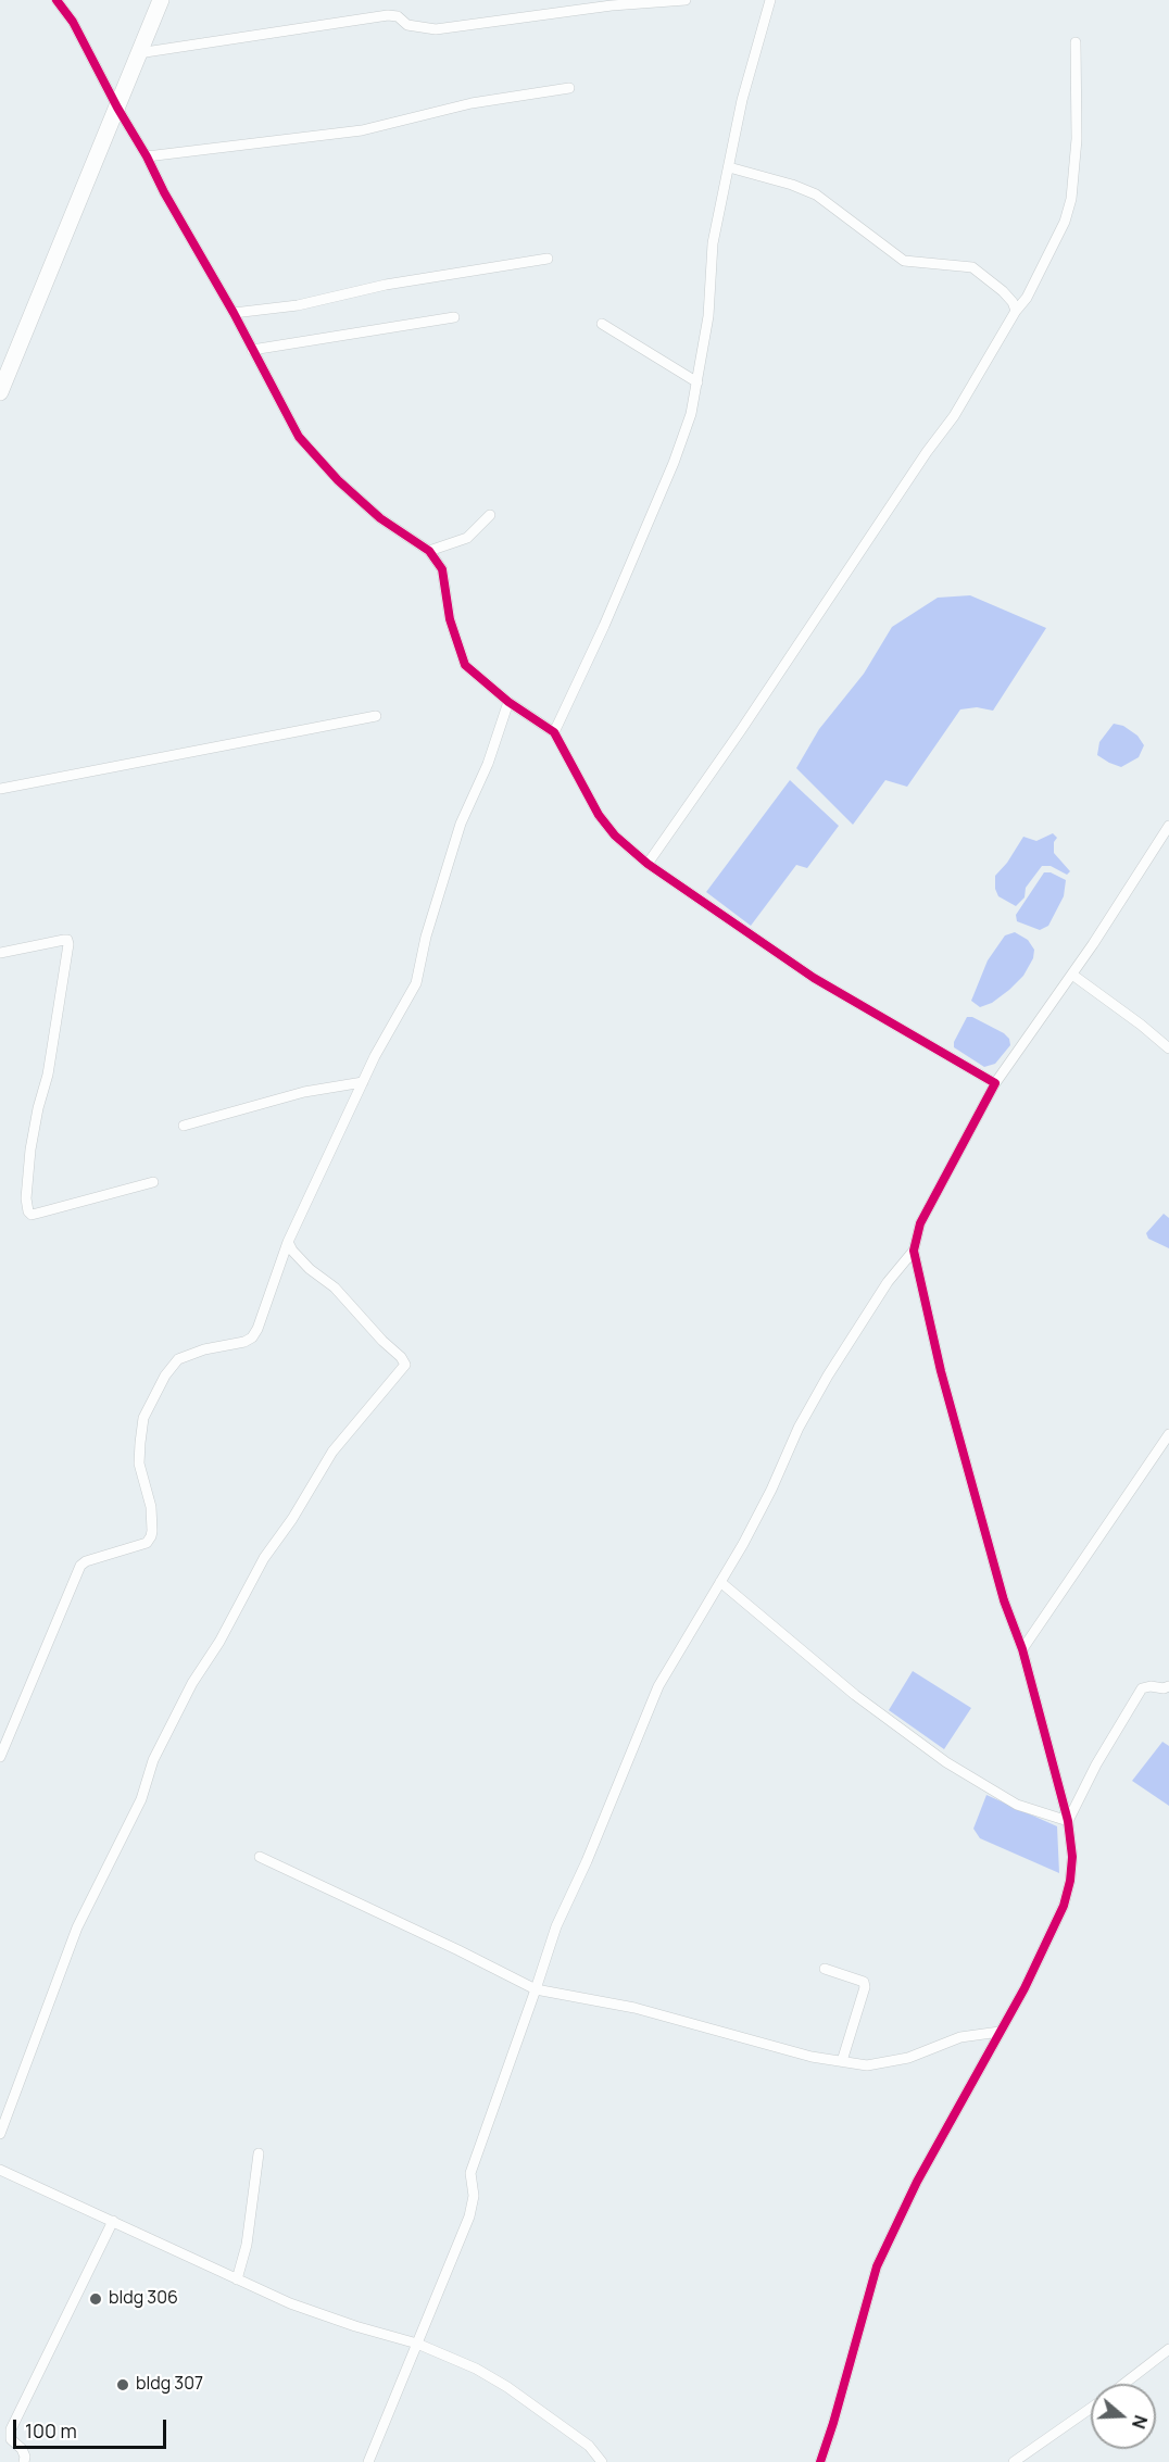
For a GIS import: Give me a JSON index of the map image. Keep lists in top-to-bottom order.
{
  "places": ["bldg 306", "bldg 307"],
  "scale_bar": "100 m",
  "north": "right"
}
